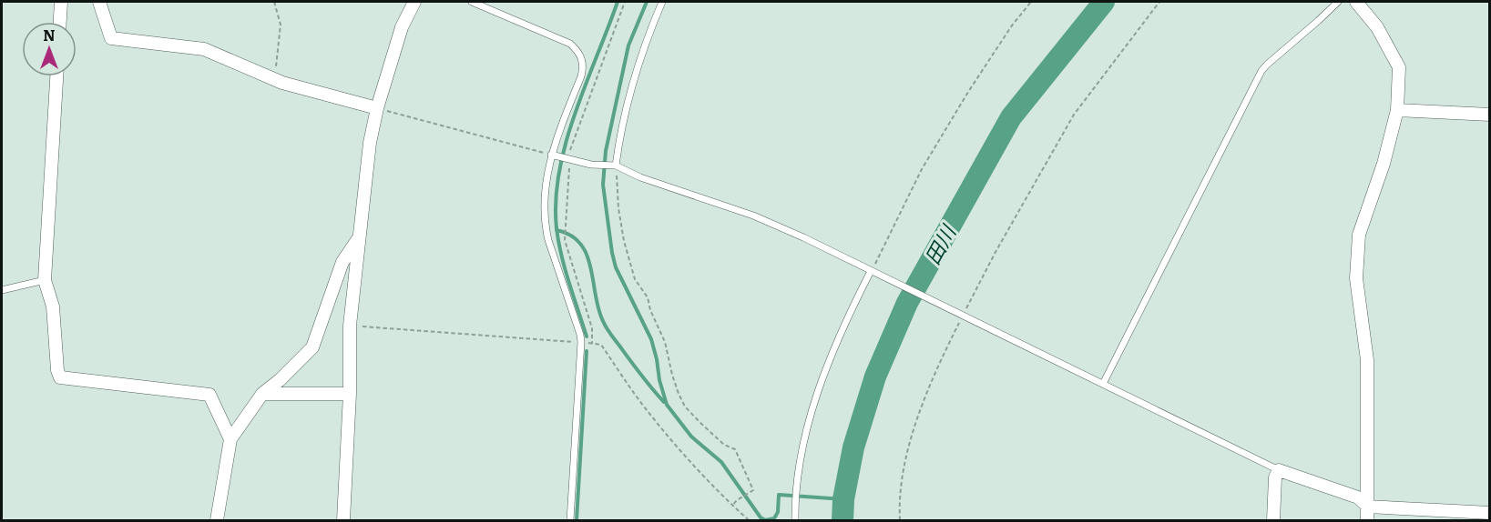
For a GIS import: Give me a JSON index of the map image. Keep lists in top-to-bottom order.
{
  "water": ["田川"],
  "north": "top"
}
